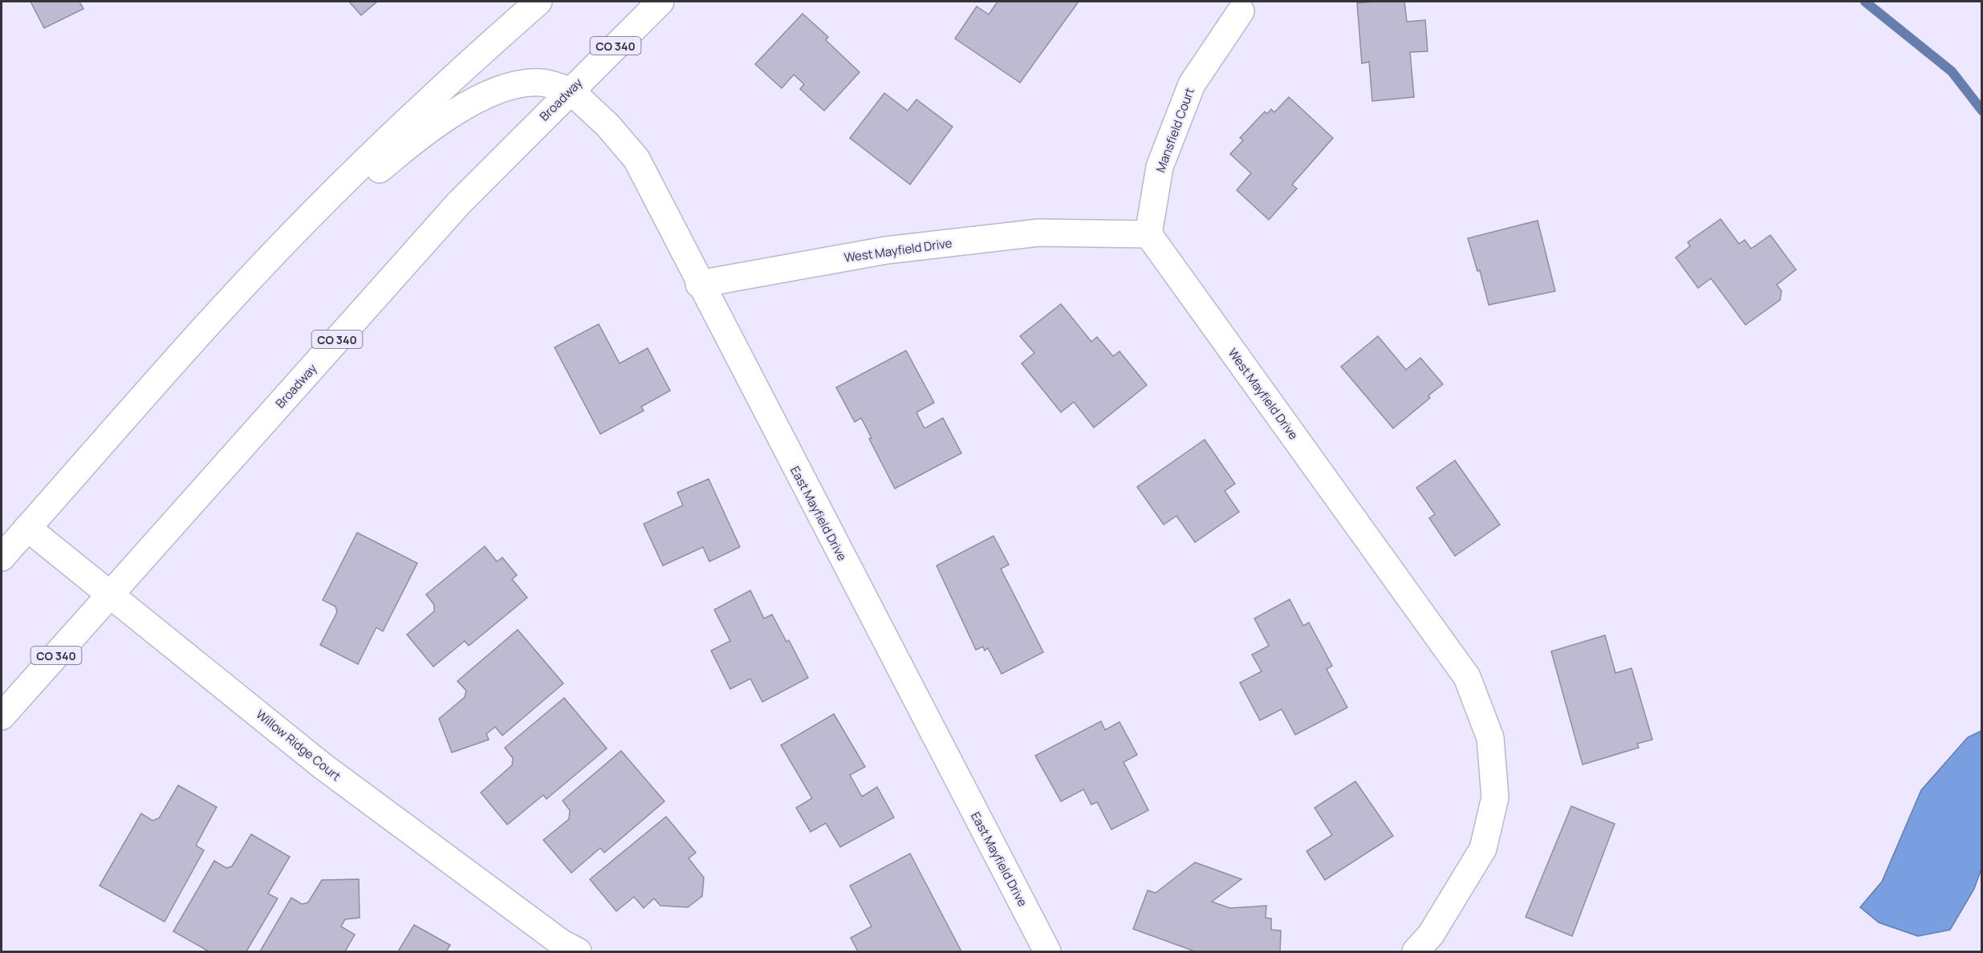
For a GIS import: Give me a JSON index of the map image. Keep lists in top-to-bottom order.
{
  "streets": {
    "street": [
      "CO 340",
      "Broadway",
      "Mansfield Court",
      "West Mayfield Drive",
      "East Mayfield Drive",
      "Willow Ridge Court"
    ]
  },
  "crossings": [
    ["Broadway", "East Mayfield Drive"],
    ["Broadway", "Willow Ridge Court"],
    ["Mansfield Court", "West Mayfield Drive"],
    ["West Mayfield Drive", "East Mayfield Drive"]
  ]
}
